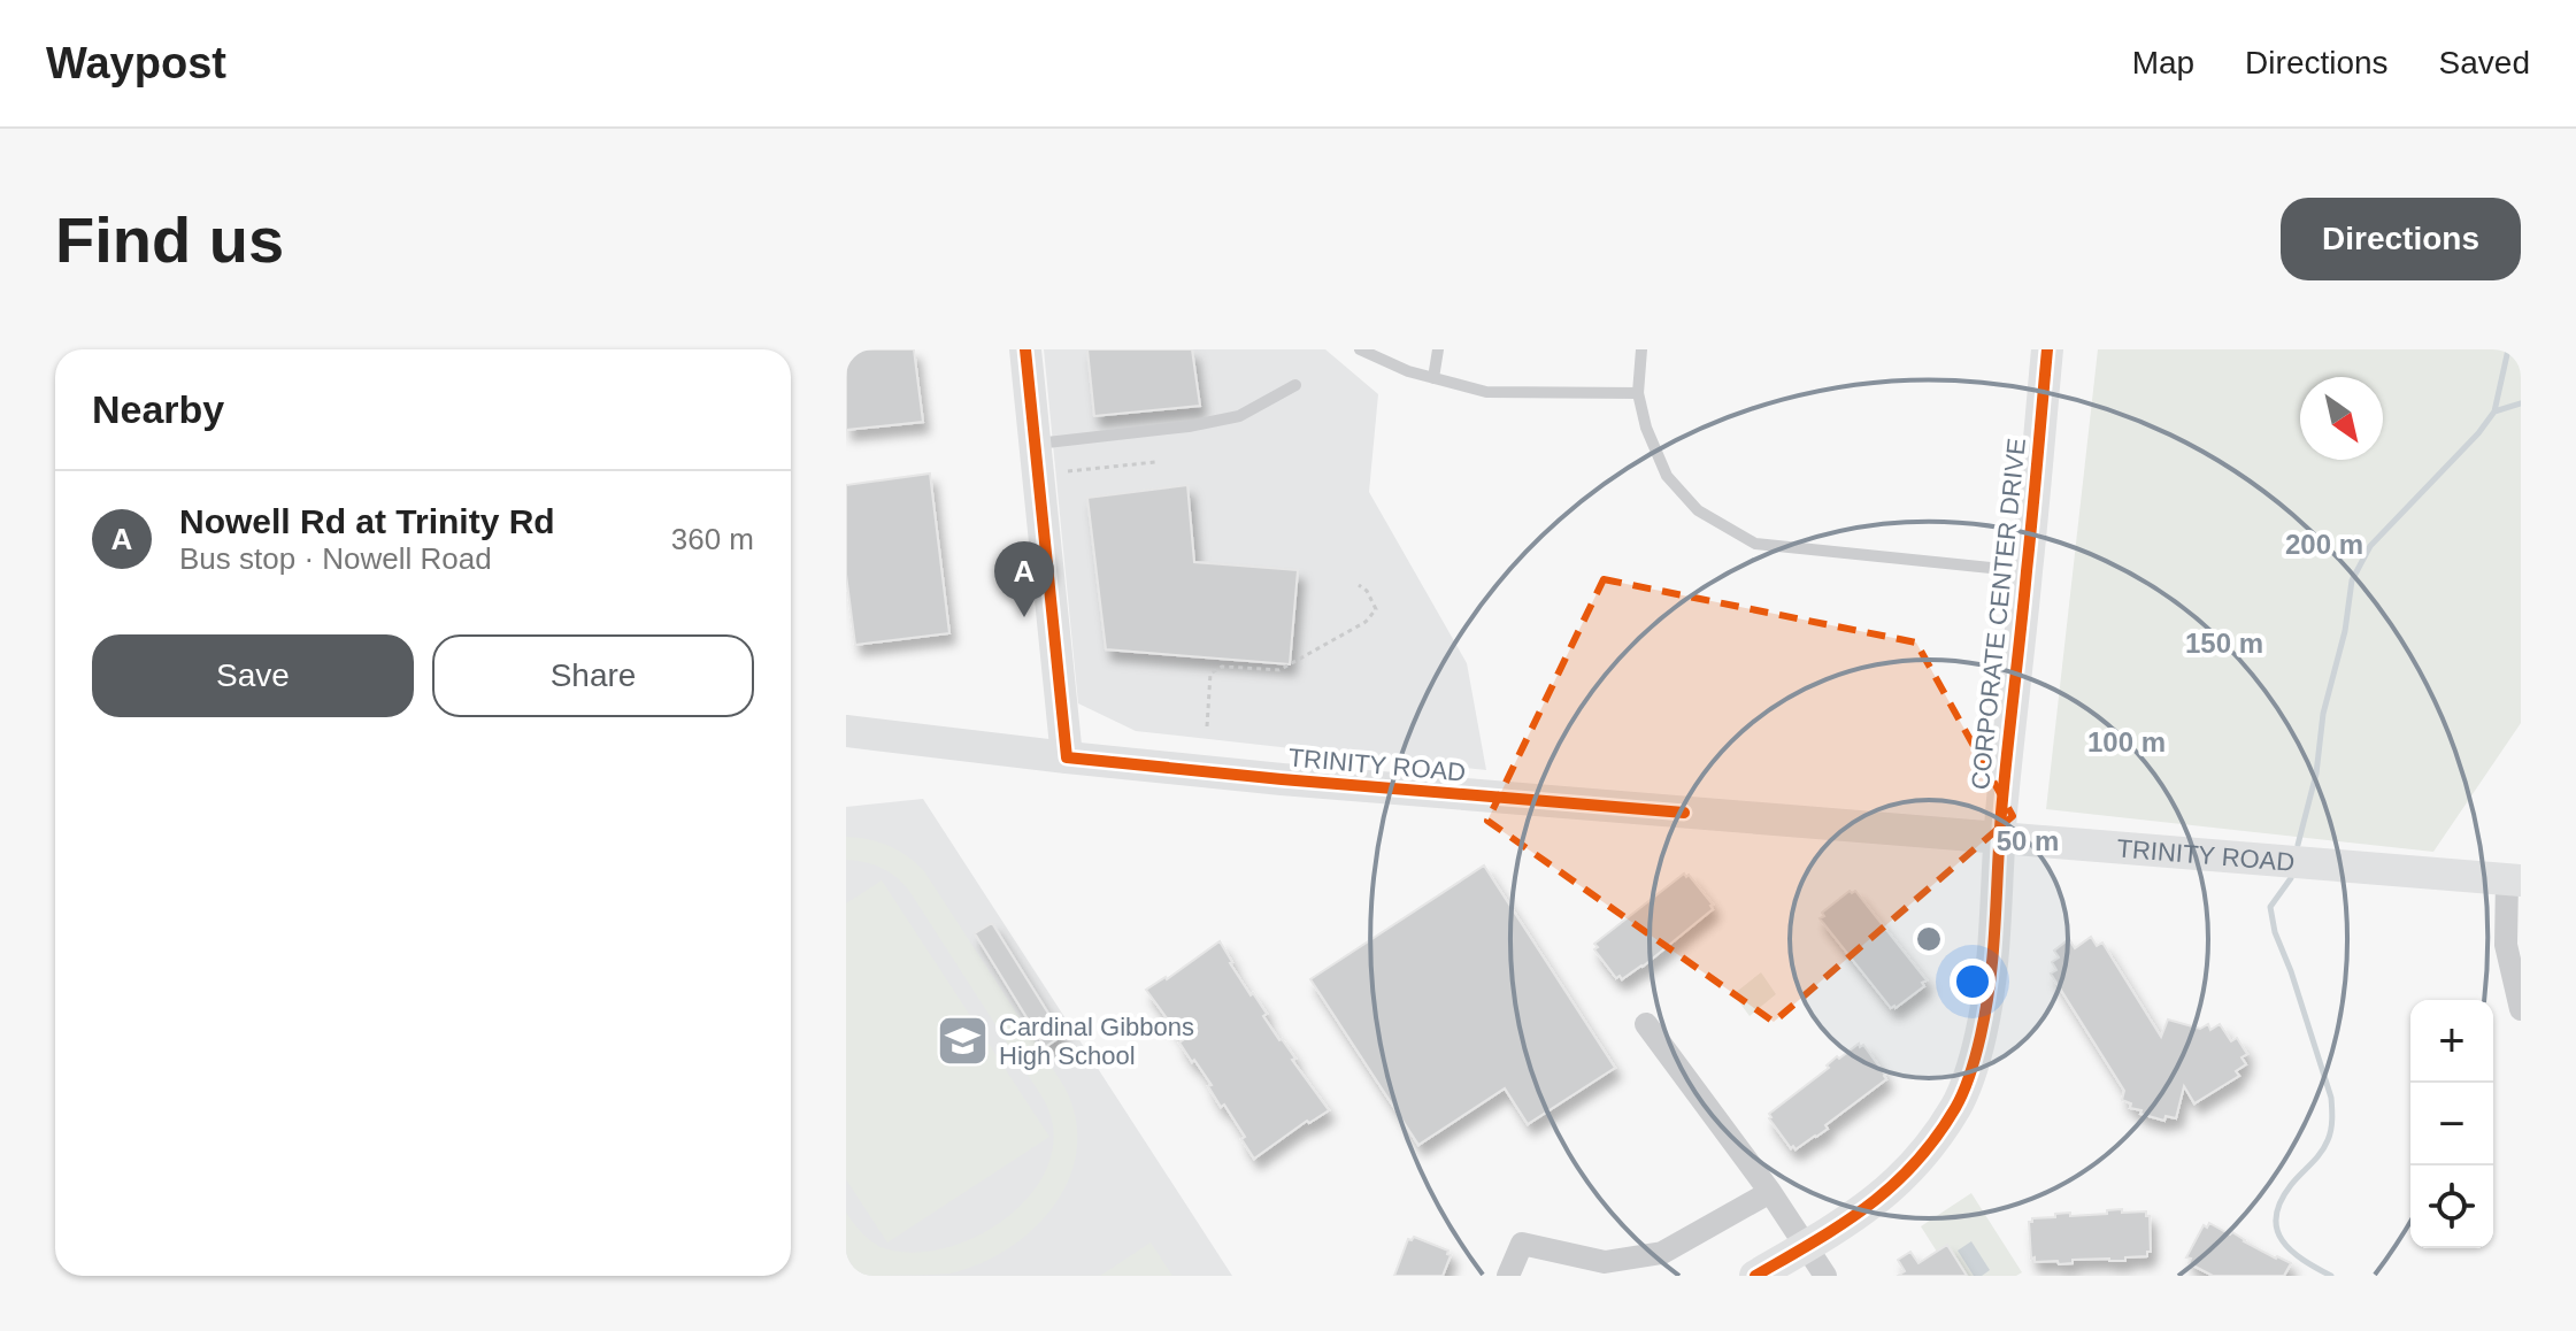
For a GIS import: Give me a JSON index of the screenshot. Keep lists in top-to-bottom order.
{
  "streets": {
    "main road": ["CORPORATE CENTER DRIVE", "TRINITY ROAD"]
  },
  "crossings": [
    ["CORPORATE CENTER DRIVE", "TRINITY ROAD"]
  ],
  "places": {
    "school or university": ["Cardinal Gibbons High School"]
  },
  "north": "bottom right",
  "page": {
    "header": "Waypost",
    "nav": ["Map", "Directions", "Saved"],
    "buttons": [
      "Directions",
      ["Save", "Share"]
    ],
    "title": "Find us",
    "heading": "Nearby",
    "list": [
      {
        "mark": "A",
        "name": "Nowell Rd at Trinity Rd",
        "note": "Bus stop · Nowell Road",
        "value": "360 m"
      }
    ],
    "pins": "A",
    "map_buttons": ["+", "−"]
  },
  "rings": [
    "200 m",
    "150 m",
    "100 m",
    "50 m"
  ]
}
